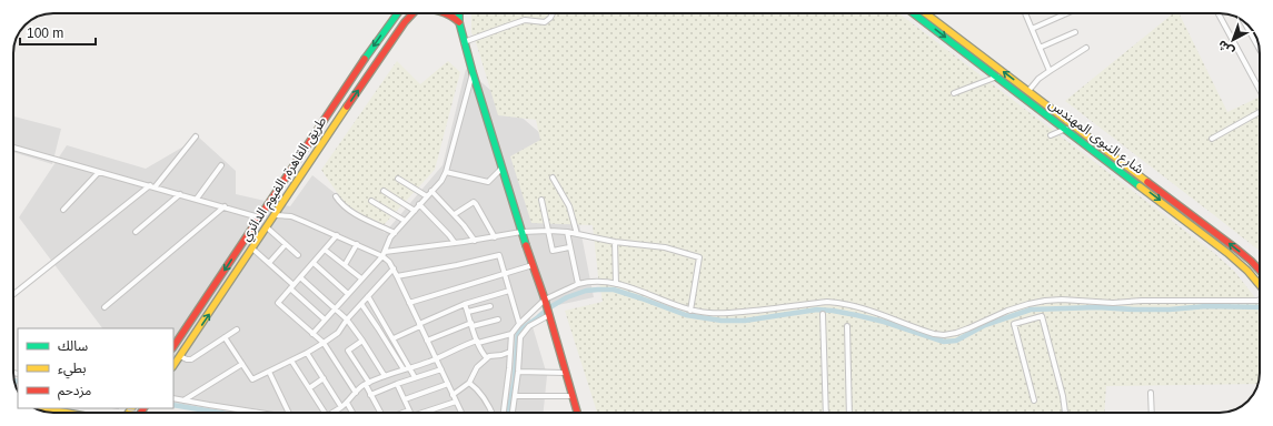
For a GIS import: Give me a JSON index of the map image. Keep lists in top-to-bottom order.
{
  "streets": {
    "main road": ["شارع النبوى المهندس", "طريق القاهرة, الفيوم الدائري"]
  },
  "legend": ["سالك", "بطيء", "مزدحم"],
  "scale_bar": "100 m",
  "north": "bottom left"
}
